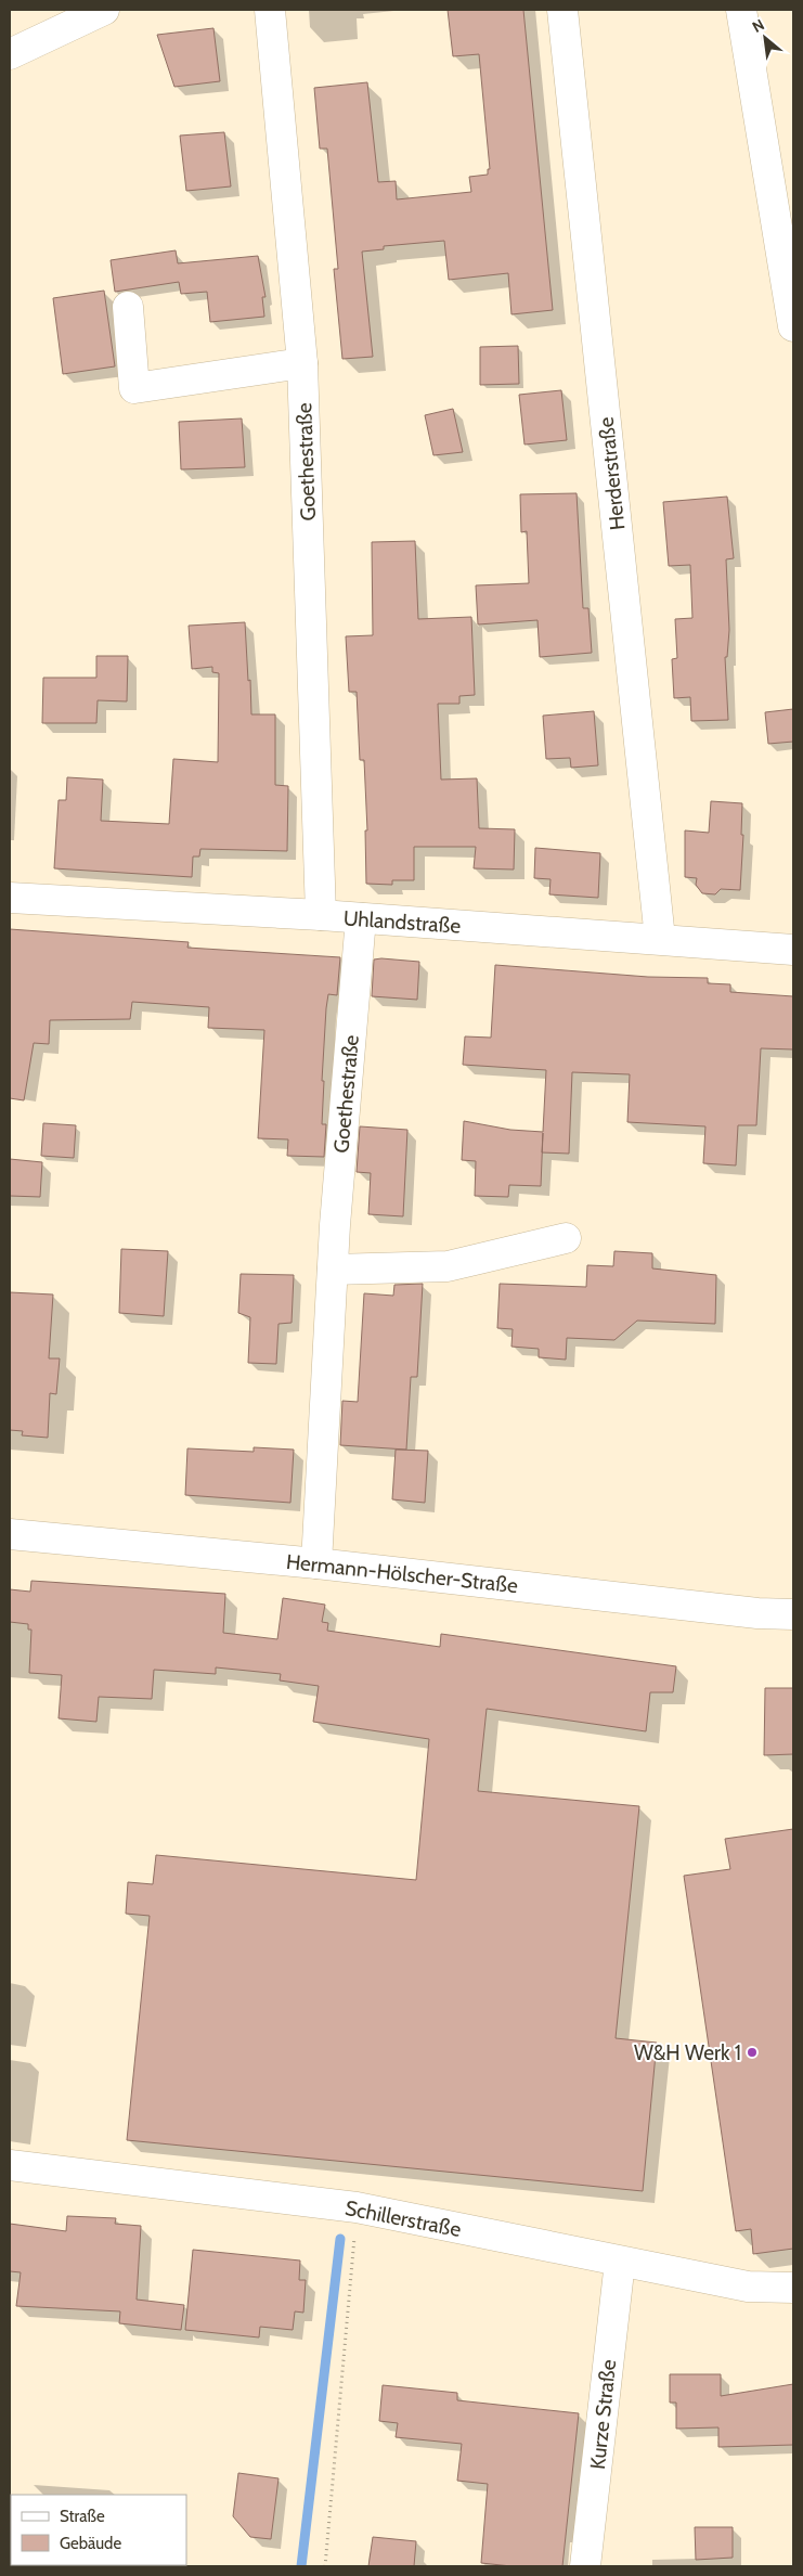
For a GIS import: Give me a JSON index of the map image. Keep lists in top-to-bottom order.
{
  "streets": {
    "street": [
      "Goethestraße",
      "Herderstraße",
      "Uhlandstraße",
      "Hermann-Hölscher-Straße",
      "Schillerstraße",
      "Kurze Straße"
    ]
  },
  "crossings": [
    ["Goethestraße", "Uhlandstraße"],
    ["Goethestraße", "Hermann-Hölscher-Straße"],
    ["Herderstraße", "Uhlandstraße"],
    ["Schillerstraße", "Kurze Straße"]
  ],
  "places": ["W&H Werk 1"],
  "legend": ["Straße", "Gebäude"],
  "north": "top left"
}
